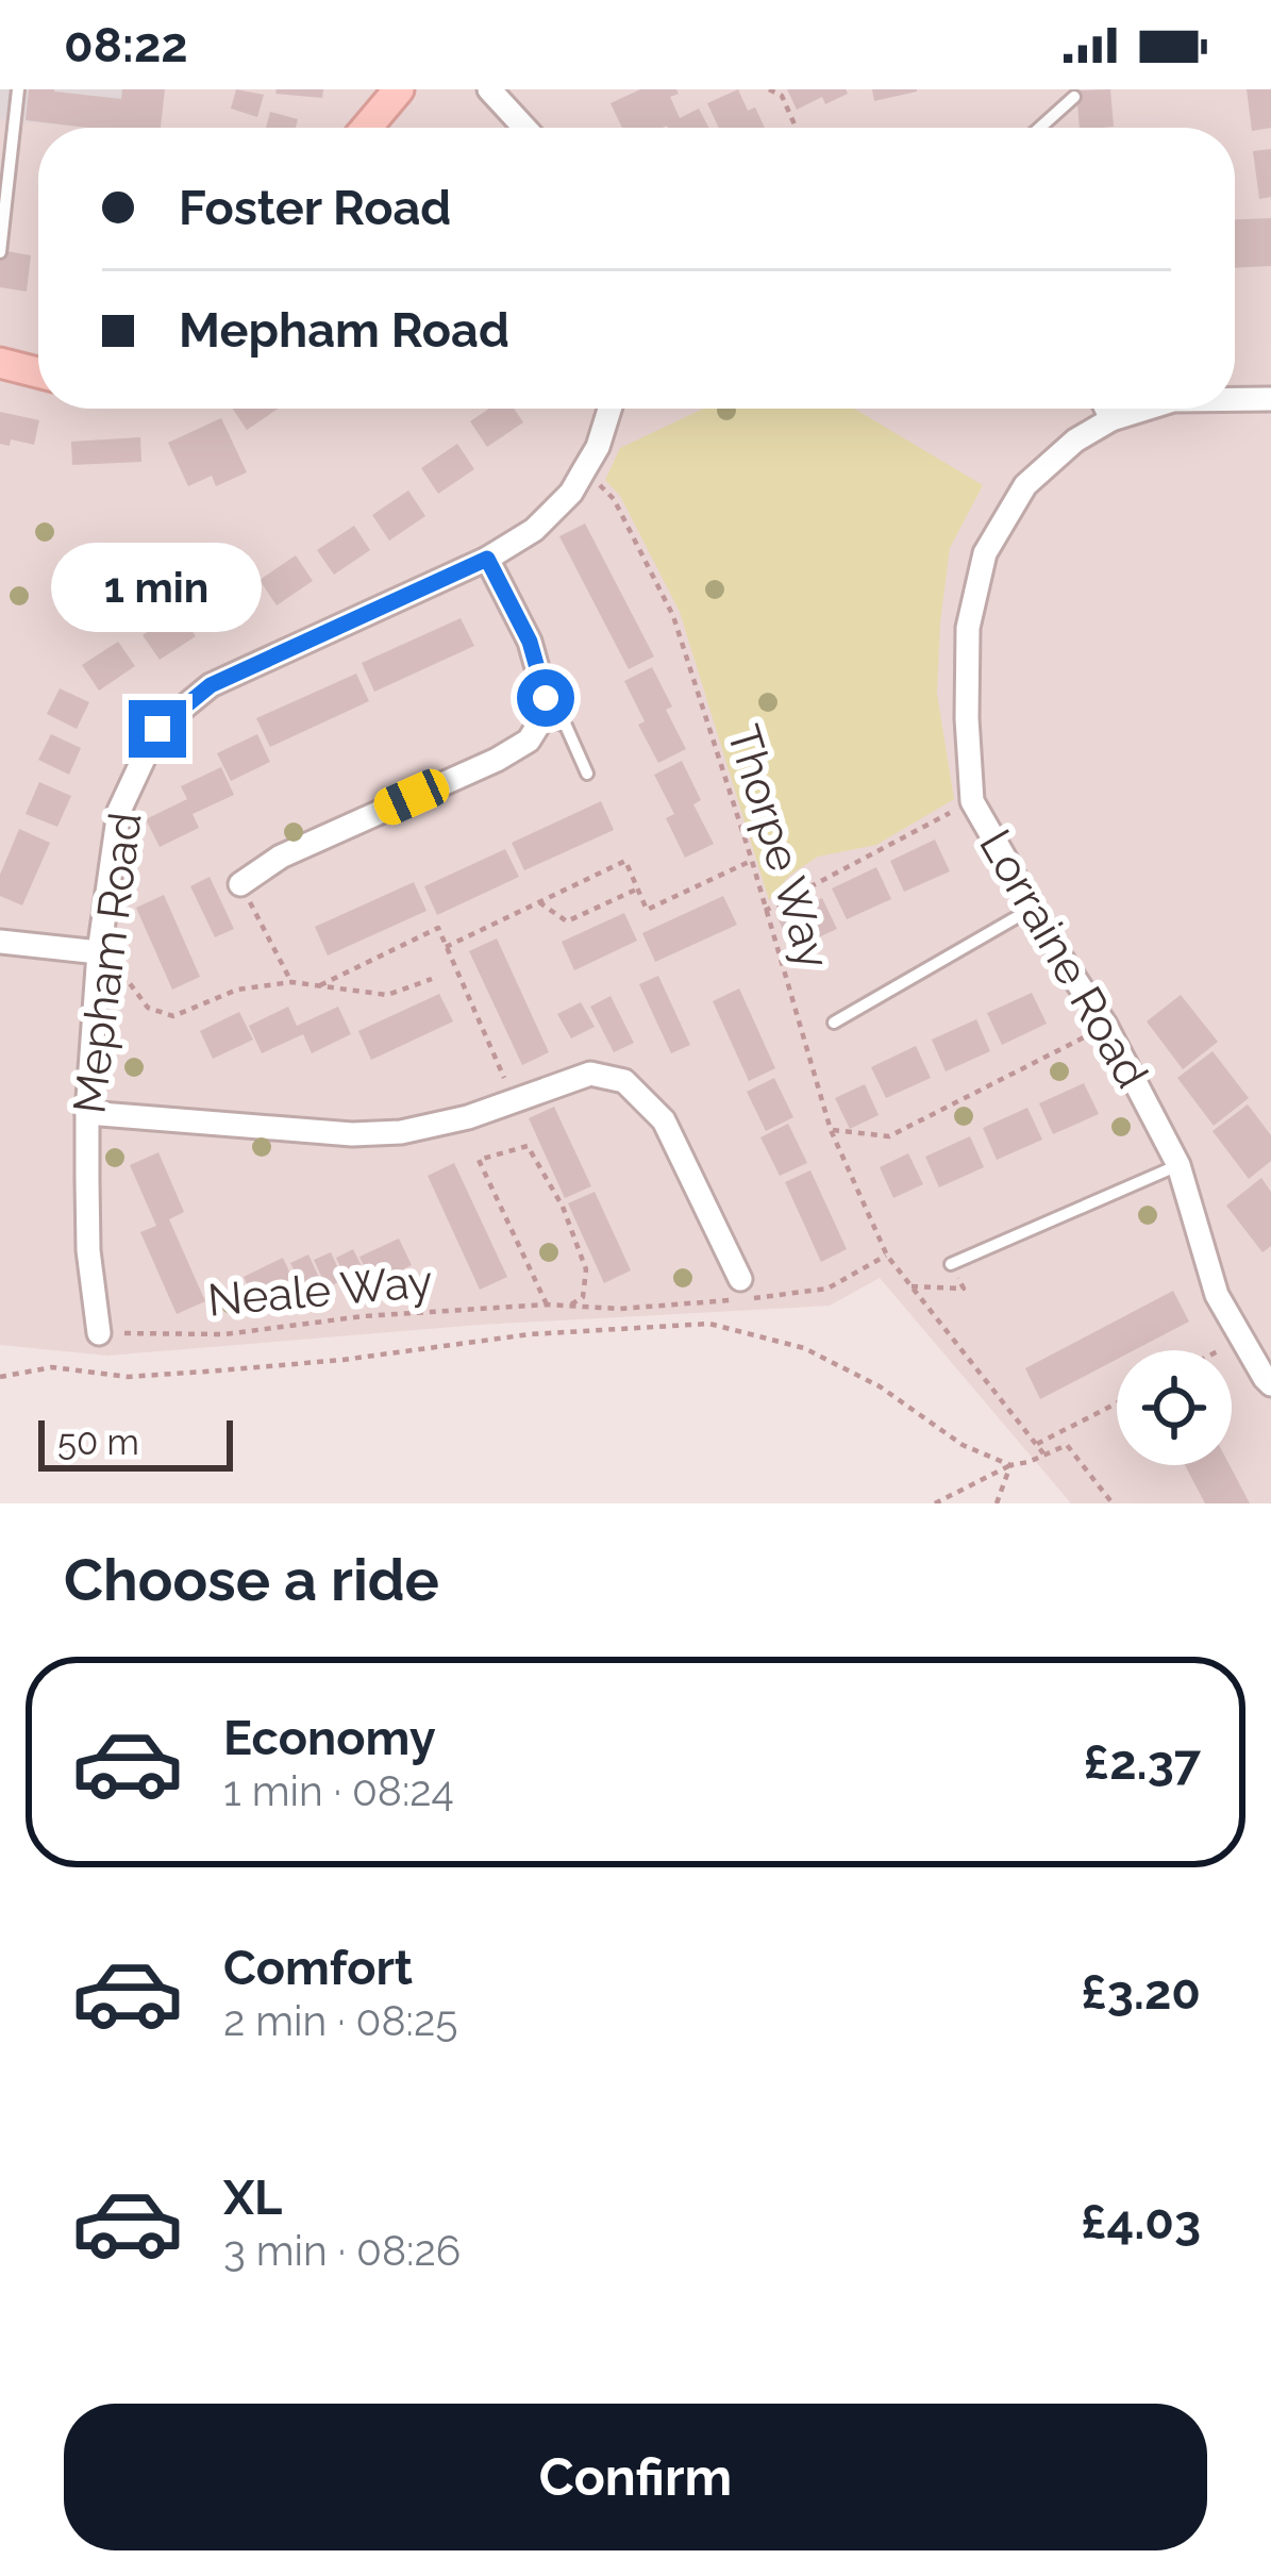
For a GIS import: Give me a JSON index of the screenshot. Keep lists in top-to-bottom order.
{
  "streets": {
    "street": ["Lorraine Road", "Mepham Road"],
    "path": ["Thorpe Way", "Neale Way"]
  },
  "crossings": [
    ["Thorpe Way", "Mepham Road"],
    ["Thorpe Way", "Neale Way"],
    ["Mepham Road", "Neale Way"]
  ],
  "scale_bar": "50 m",
  "page": {
    "status": "08:22",
    "banner": ["Foster Road", "Mepham Road"],
    "bubble": "1 min",
    "scale": "50 m",
    "heading": "Choose a ride",
    "list": [
      {
        "name": "Economy",
        "note": "1 min · 08:24",
        "value": "£2.37"
      },
      {
        "name": "Comfort",
        "note": "2 min · 08:25",
        "value": "£3.20"
      },
      {
        "name": "XL",
        "note": "3 min · 08:26",
        "value": "£4.03"
      }
    ],
    "buttons": "Confirm"
  }
}
